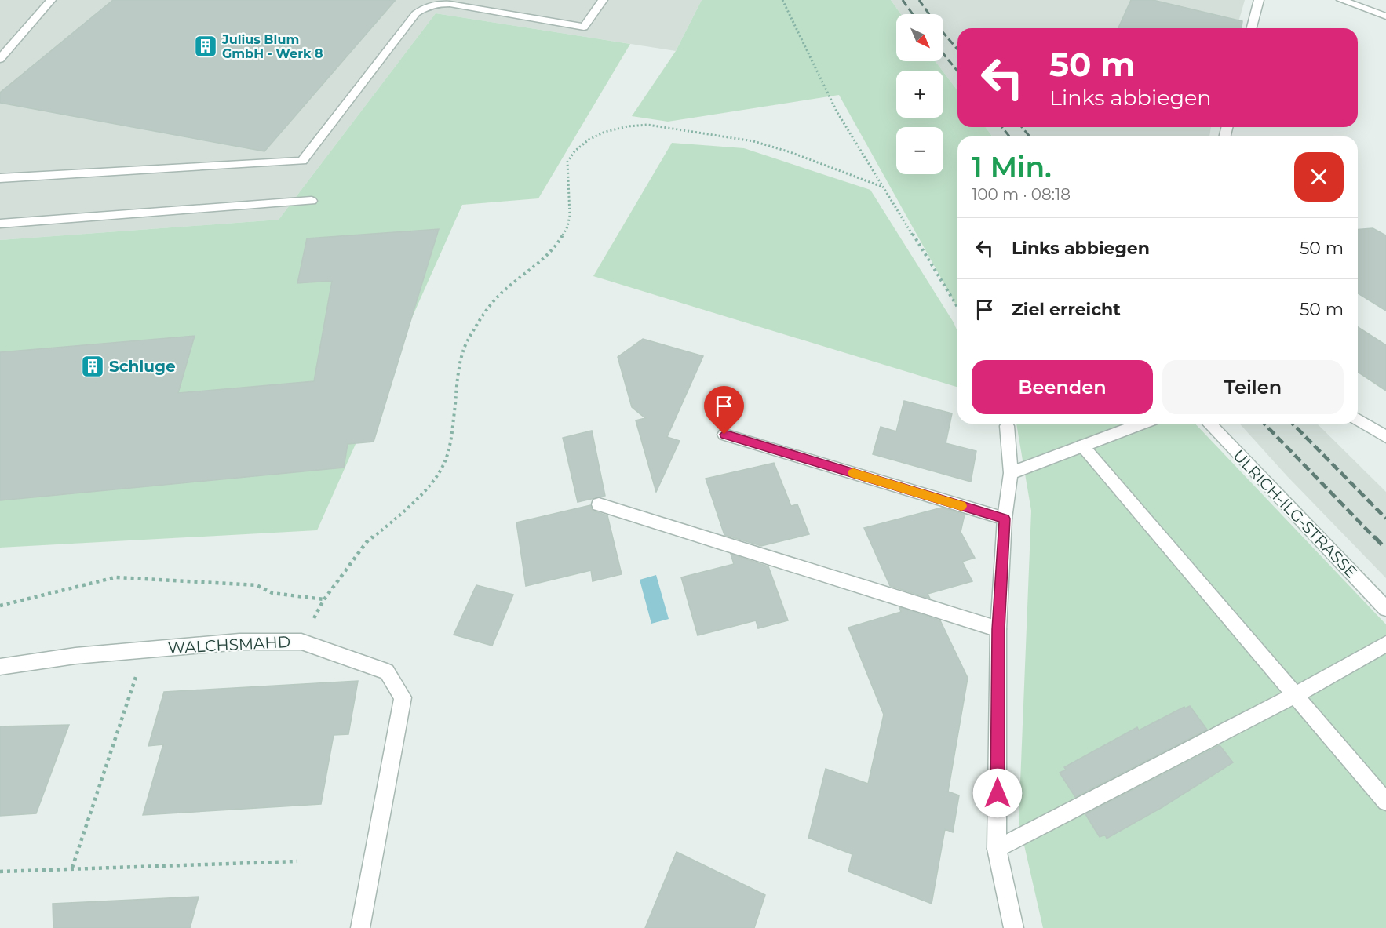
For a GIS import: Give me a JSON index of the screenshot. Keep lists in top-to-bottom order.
{
  "streets": {
    "street": ["ULRICH-ILG-STRASSE", "WALCHSMAHD"]
  },
  "places": {
    "building": ["Julius Blum GmbH - Werk 8", "Schluge"]
  },
  "north": "bottom right",
  "page": {
    "map_buttons": ["+", "−"],
    "turn": ["50 m", "Links abbiegen"],
    "heading": ["1 Min.", "100 m · 08:18"],
    "list": [
      {
        "name": "Links abbiegen",
        "value": "50 m"
      },
      {
        "name": "Ziel erreicht",
        "value": "50 m"
      }
    ],
    "buttons": ["Beenden", "Teilen"]
  }
}
